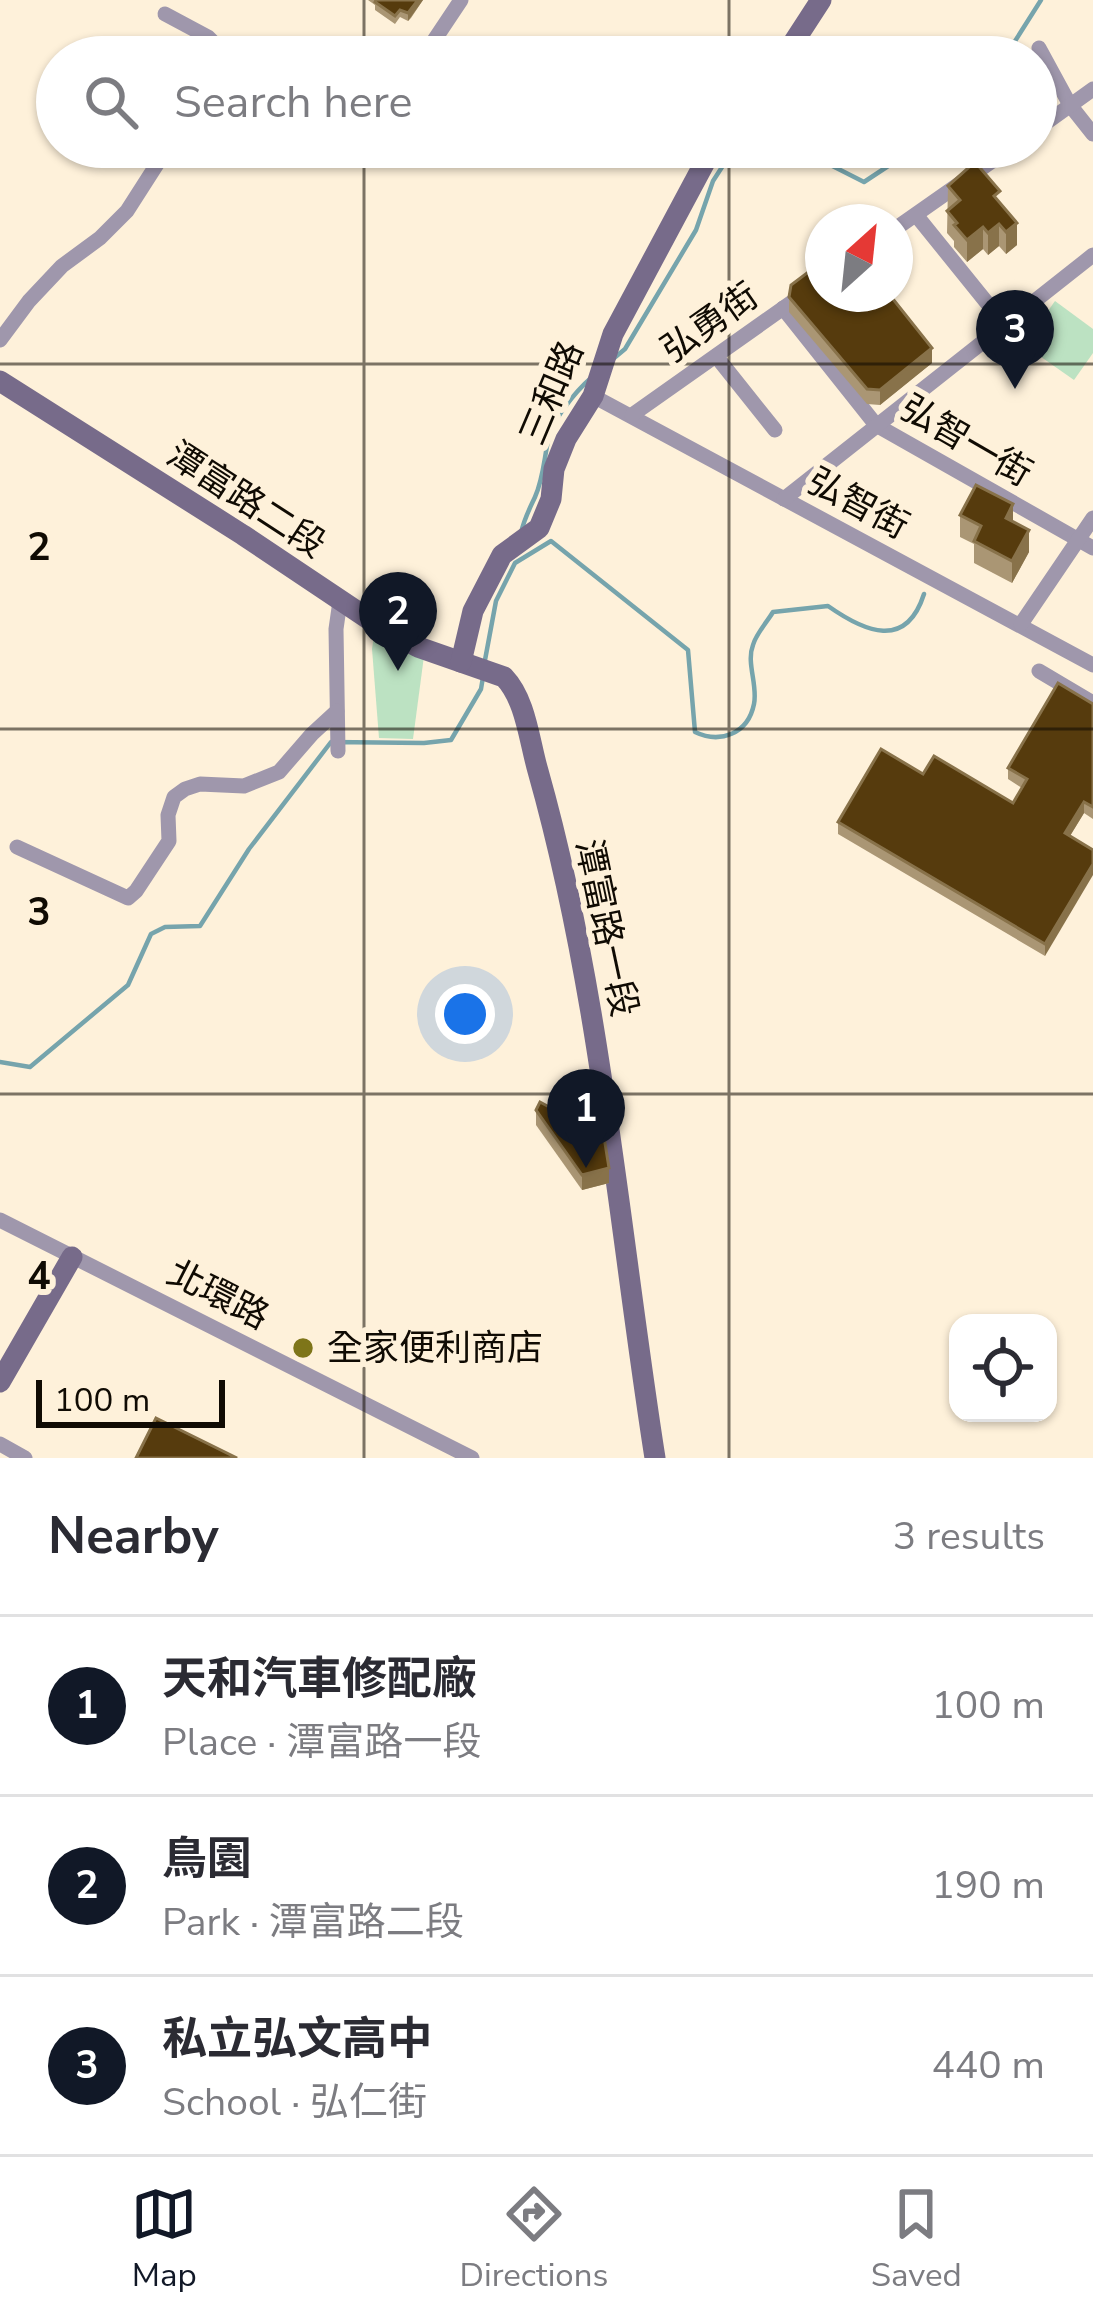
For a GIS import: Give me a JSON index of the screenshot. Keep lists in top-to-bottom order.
{
  "streets": {
    "street": [
      "弘勇街",
      "三和路",
      "弘智一街",
      "潭富路二段",
      "弘智街",
      "潭富路一段",
      "北環路"
    ]
  },
  "crossings": [
    ["弘勇街", "弘智一街"],
    ["弘勇街", "弘智街"],
    ["三和路", "潭富路二段"],
    ["三和路", "弘智街"],
    ["三和路", "潭富路一段"],
    ["潭富路二段", "潭富路一段"]
  ],
  "places": ["全家便利商店"],
  "scale_bar": "100 m",
  "north": "top right",
  "page": {
    "search": "Search here",
    "pins": ["3", "2", "1"],
    "scale": "100 m",
    "heading": ["Nearby", "3 results"],
    "list": [
      {
        "mark": "1",
        "name": "天和汽車修配廠",
        "note": "Place · 潭富路一段",
        "value": "100 m"
      },
      {
        "mark": "2",
        "name": "鳥園",
        "note": "Park · 潭富路二段",
        "value": "190 m"
      },
      {
        "mark": "3",
        "name": "私立弘文高中",
        "note": "School · 弘仁街",
        "value": "440 m"
      }
    ],
    "nav": ["Map", "Directions", "Saved"]
  },
  "grid": {
    "rows": ["2", "3", "4"]
  }
}
